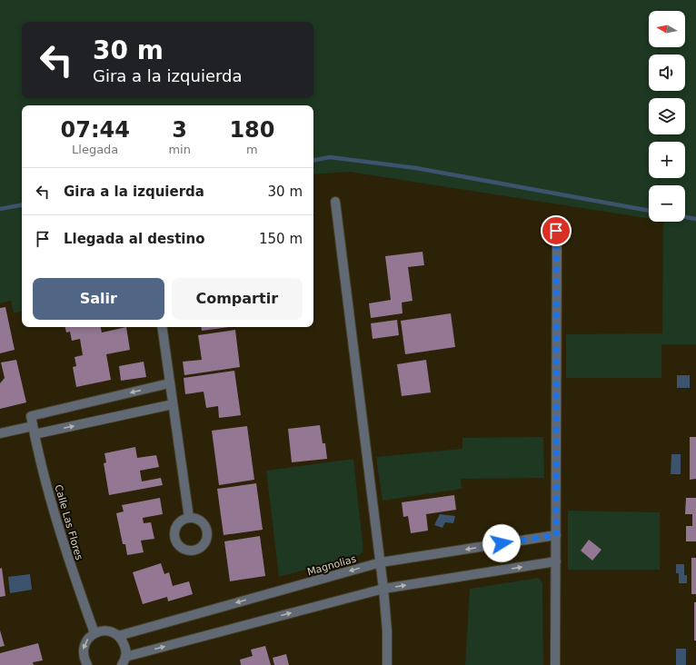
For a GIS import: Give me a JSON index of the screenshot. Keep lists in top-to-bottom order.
{
  "streets": {
    "street": ["Calle Las Flores", "Magnolias"]
  },
  "north": "left",
  "page": {
    "map_buttons": ["+", "−"],
    "turn": ["30 m", "Gira a la izquierda"],
    "eta": [
      "07:44",
      "Llegada",
      "3",
      "min",
      "180",
      "m"
    ],
    "list": [
      {
        "name": "Gira a la izquierda",
        "value": "30 m"
      },
      {
        "name": "Llegada al destino",
        "value": "150 m"
      }
    ],
    "buttons": ["Salir", "Compartir"]
  }
}
